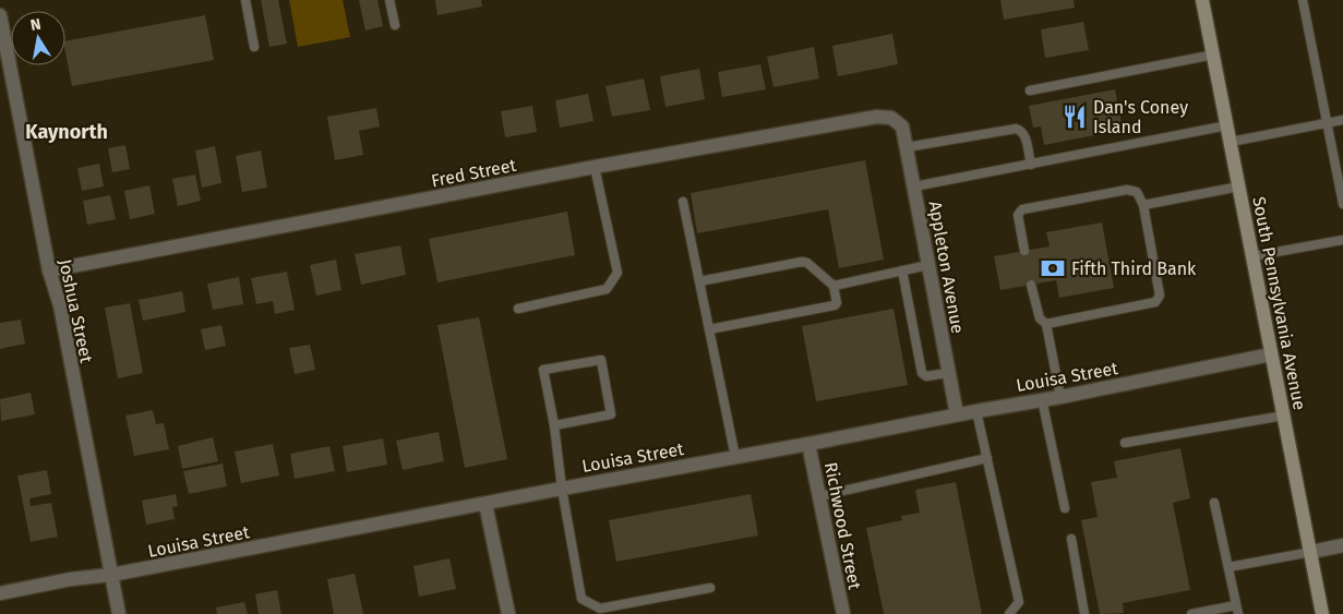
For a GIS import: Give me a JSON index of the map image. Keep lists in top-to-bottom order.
{
  "streets": {
    "main road": ["South Pennsylvania Avenue"],
    "street": [
      "Fred Street",
      "Appleton Avenue",
      "Joshua Street",
      "Louisa Street",
      "Richwood Street"
    ]
  },
  "crossings": [
    ["Fred Street", "Appleton Avenue"],
    ["Fred Street", "Joshua Street"],
    ["Appleton Avenue", "Louisa Street"],
    ["South Pennsylvania Avenue", "Louisa Street"],
    ["Joshua Street", "Louisa Street"],
    ["Louisa Street", "Richwood Street"]
  ],
  "districts": ["Kaynorth"],
  "places": {
    "restaurant": ["Dan's Coney Island"],
    "bank": ["Fifth Third Bank"]
  },
  "north": "top"
}
